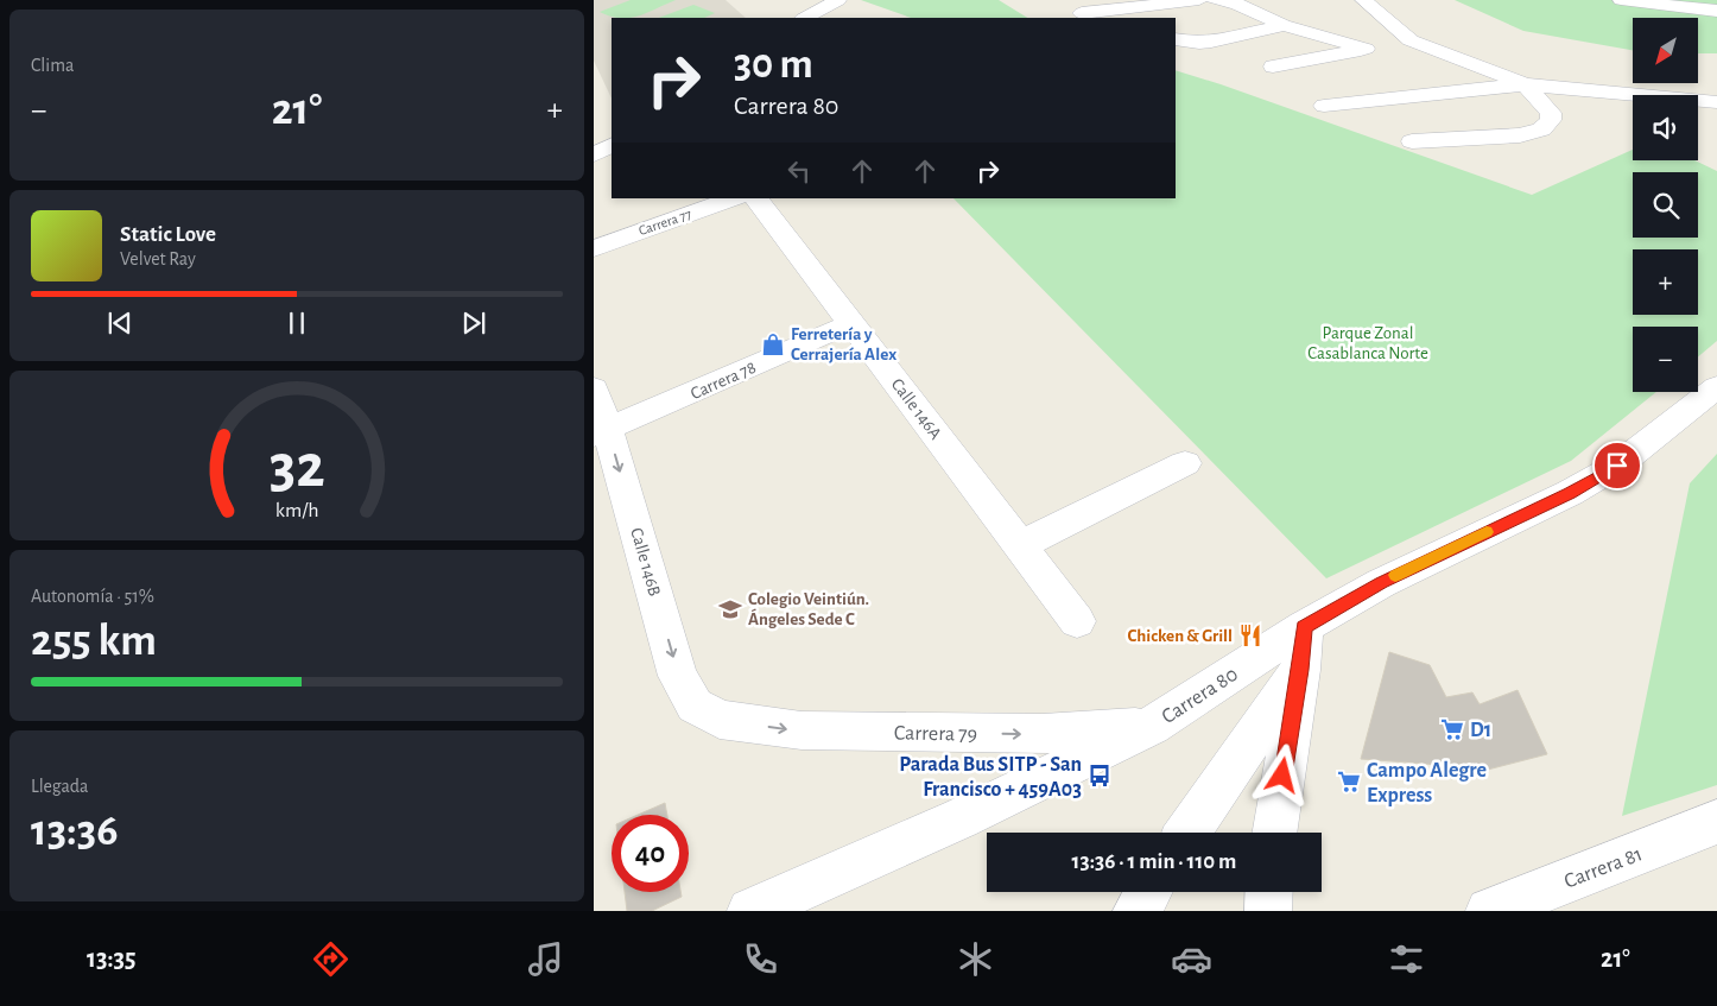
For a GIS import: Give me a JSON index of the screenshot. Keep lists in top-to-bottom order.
{
  "streets": {
    "street": [
      "Carrera 77",
      "Carrera 78",
      "Calle 146A",
      "Calle 146B",
      "Carrera 80",
      "Carrera 79",
      "Carrera 81"
    ]
  },
  "crossings": [
    ["Carrera 78", "Calle 146A"],
    ["Carrera 78", "Calle 146B"],
    ["Calle 146B", "Carrera 79"],
    ["Carrera 80", "Carrera 79"]
  ],
  "one_way": ["Calle 146B", "Carrera 79"],
  "parks": ["Parque Zonal Casablanca Norte"],
  "places": {
    "shop": ["Ferretería y Cerrajería Alex"],
    "school or university": ["Colegio Veintiún. Ángeles Sede C"],
    "restaurant": ["Chicken & Grill"],
    "supermarket": ["D1", "Campo Alegre Express"],
    "bus stop": ["Parada Bus SITP - San Francisco + 459A03"]
  },
  "north": "bottom left",
  "page": {
    "tile": [
      "Clima",
      ["Autonomía · 51%", "255 km"],
      ["Llegada", "13:36"]
    ],
    "map_buttons": ["+", "−"],
    "turn": ["30 m", "Carrera 80"],
    "heat": ["−", "21°", "+"],
    "song": ["Static Love", "Velvet Ray"],
    "limit": "40",
    "trip": "13:36 · 1 min · 110 m",
    "tabs": ["13:35", "21°"],
    "gauge": ["32", "km/h"]
  }
}
